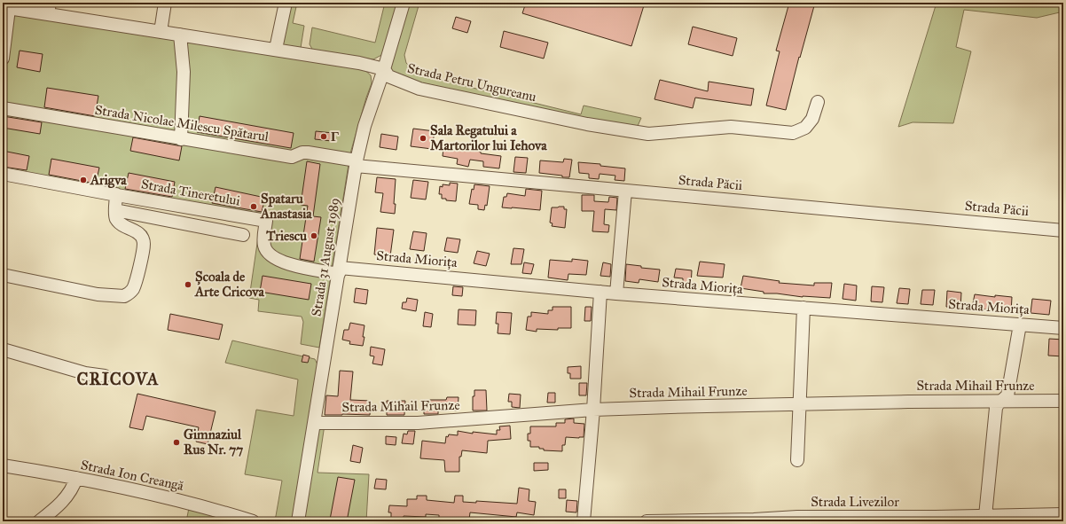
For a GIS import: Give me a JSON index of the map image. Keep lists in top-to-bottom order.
{
  "streets": {
    "street": [
      "Strada Petru Ungureanu",
      "Strada Nicolae Milescu Spătarul",
      "Strada Păcii",
      "Strada Tineretului",
      "Strada 31 August 1989",
      "Strada Miorița",
      "Strada Mihail Frunze",
      "Strada Ion Creangă",
      "Strada Livezilor"
    ]
  },
  "crossings": [
    ["Strada Petru Ungureanu", "Strada 31 August 1989"],
    ["Strada Nicolae Milescu Spătarul", "Strada Păcii"],
    ["Strada Nicolae Milescu Spătarul", "Strada 31 August 1989"],
    ["Strada Păcii", "Strada 31 August 1989"],
    ["Strada Tineretului", "Strada 31 August 1989"],
    ["Strada Tineretului", "Strada Miorița"],
    ["Strada 31 August 1989", "Strada Miorița"],
    ["Strada 31 August 1989", "Strada Mihail Frunze"]
  ],
  "districts": ["CRICOVA"],
  "places": [
    "Г",
    "Sala Regatului a Martorilor lui Iehova",
    "Arigva",
    "Spataru Anastasia",
    "Triescu",
    "Școala de Arte Cricova",
    "Gimnaziul Rus Nr. 77"
  ]
}
